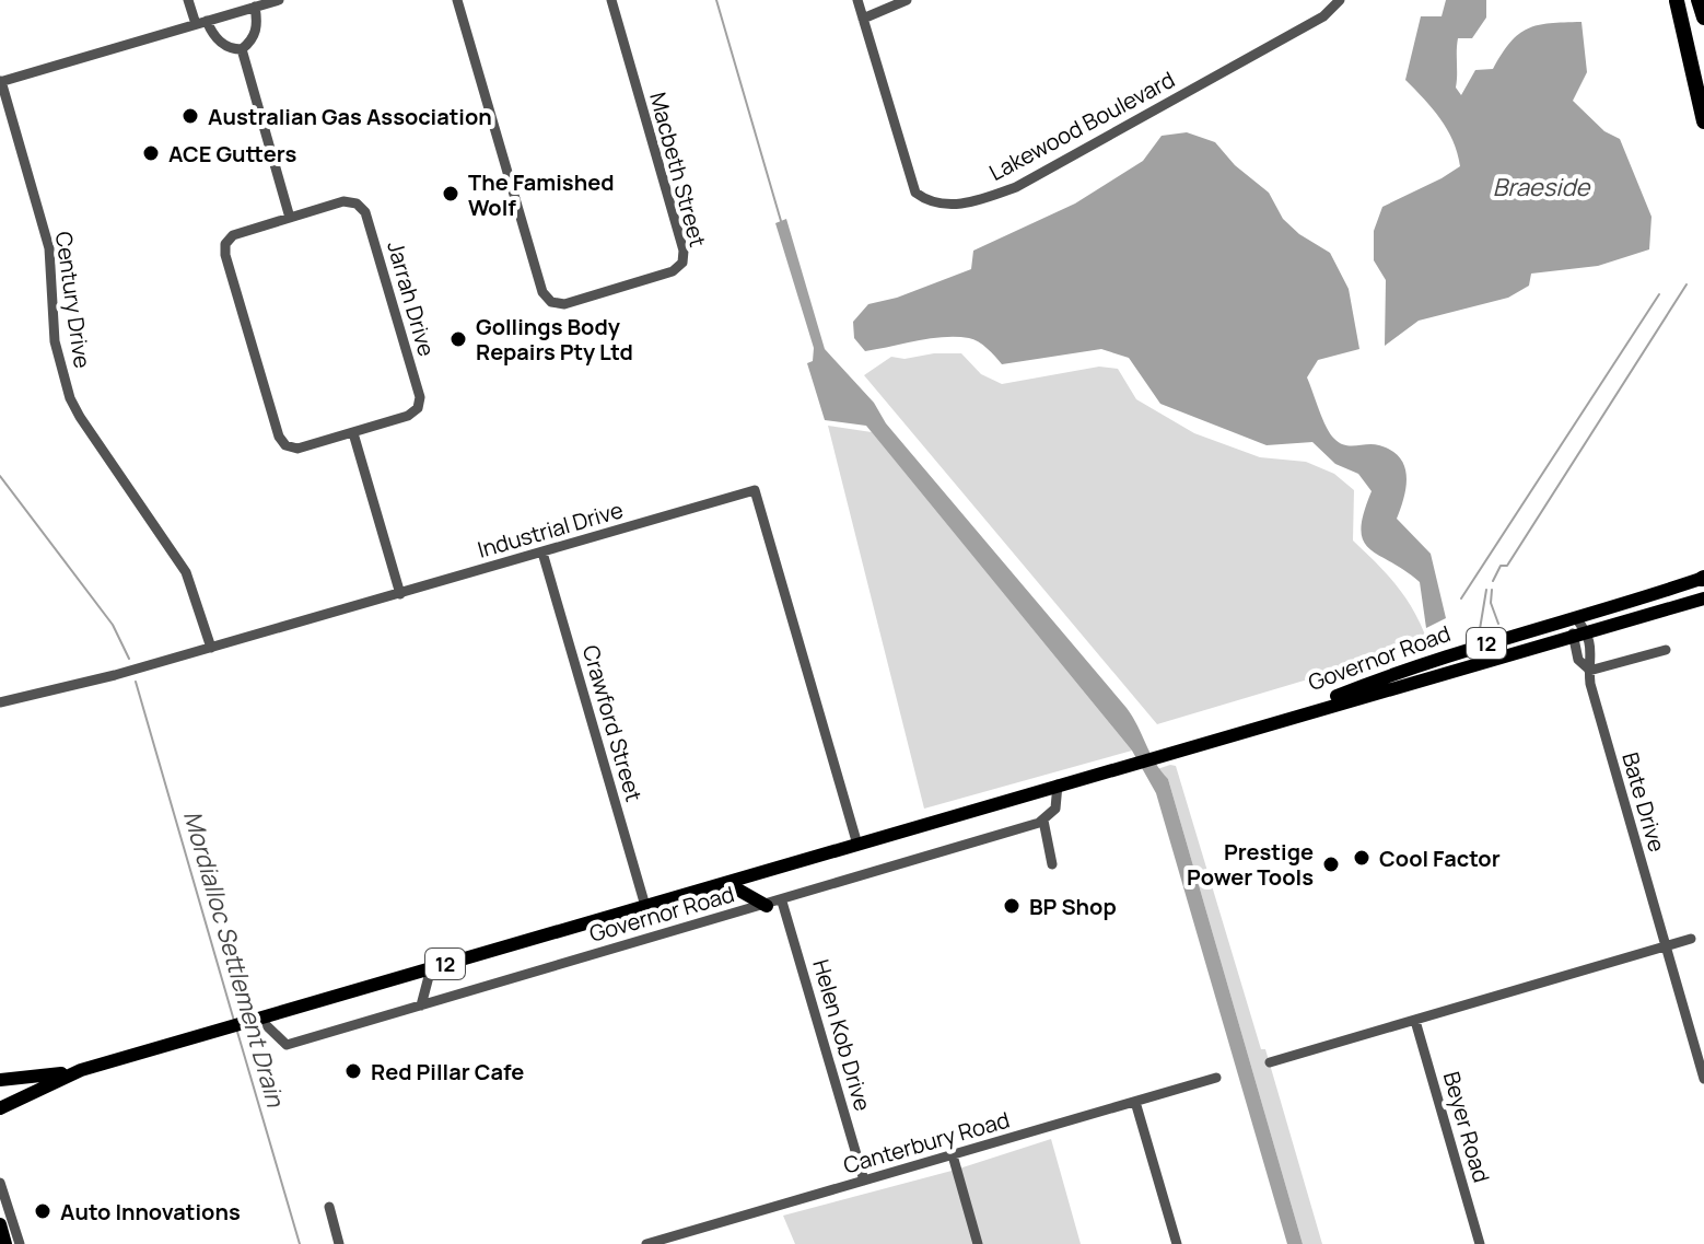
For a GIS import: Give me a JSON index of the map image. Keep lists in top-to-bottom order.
{
  "streets": {
    "main road": ["12", "Governor Road"],
    "street": [
      "Lakewood Boulevard",
      "Macbeth Street",
      "Jarrah Drive",
      "Century Drive",
      "Industrial Drive",
      "Crawford Street",
      "Bate Drive",
      "Helen Kob Drive",
      "Beyer Road",
      "Canterbury Road"
    ]
  },
  "crossings": [
    ["Century Drive", "Industrial Drive"],
    ["Industrial Drive", "Governor Road"],
    ["Industrial Drive", "Crawford Street"],
    ["Governor Road", "Crawford Street"],
    ["Governor Road", "Bate Drive"],
    ["Governor Road", "Helen Kob Drive"],
    ["Helen Kob Drive", "Canterbury Road"]
  ],
  "water": ["Braeside", "Mordialloc Settlement Drain"],
  "places": [
    "Australian Gas Association",
    "ACE Gutters",
    "The Famished Wolf",
    "Gollings Body Repairs Pty Ltd",
    "Cool Factor",
    "Prestige Power Tools",
    "BP Shop",
    "Red Pillar Cafe",
    "Auto Innovations"
  ]
}
